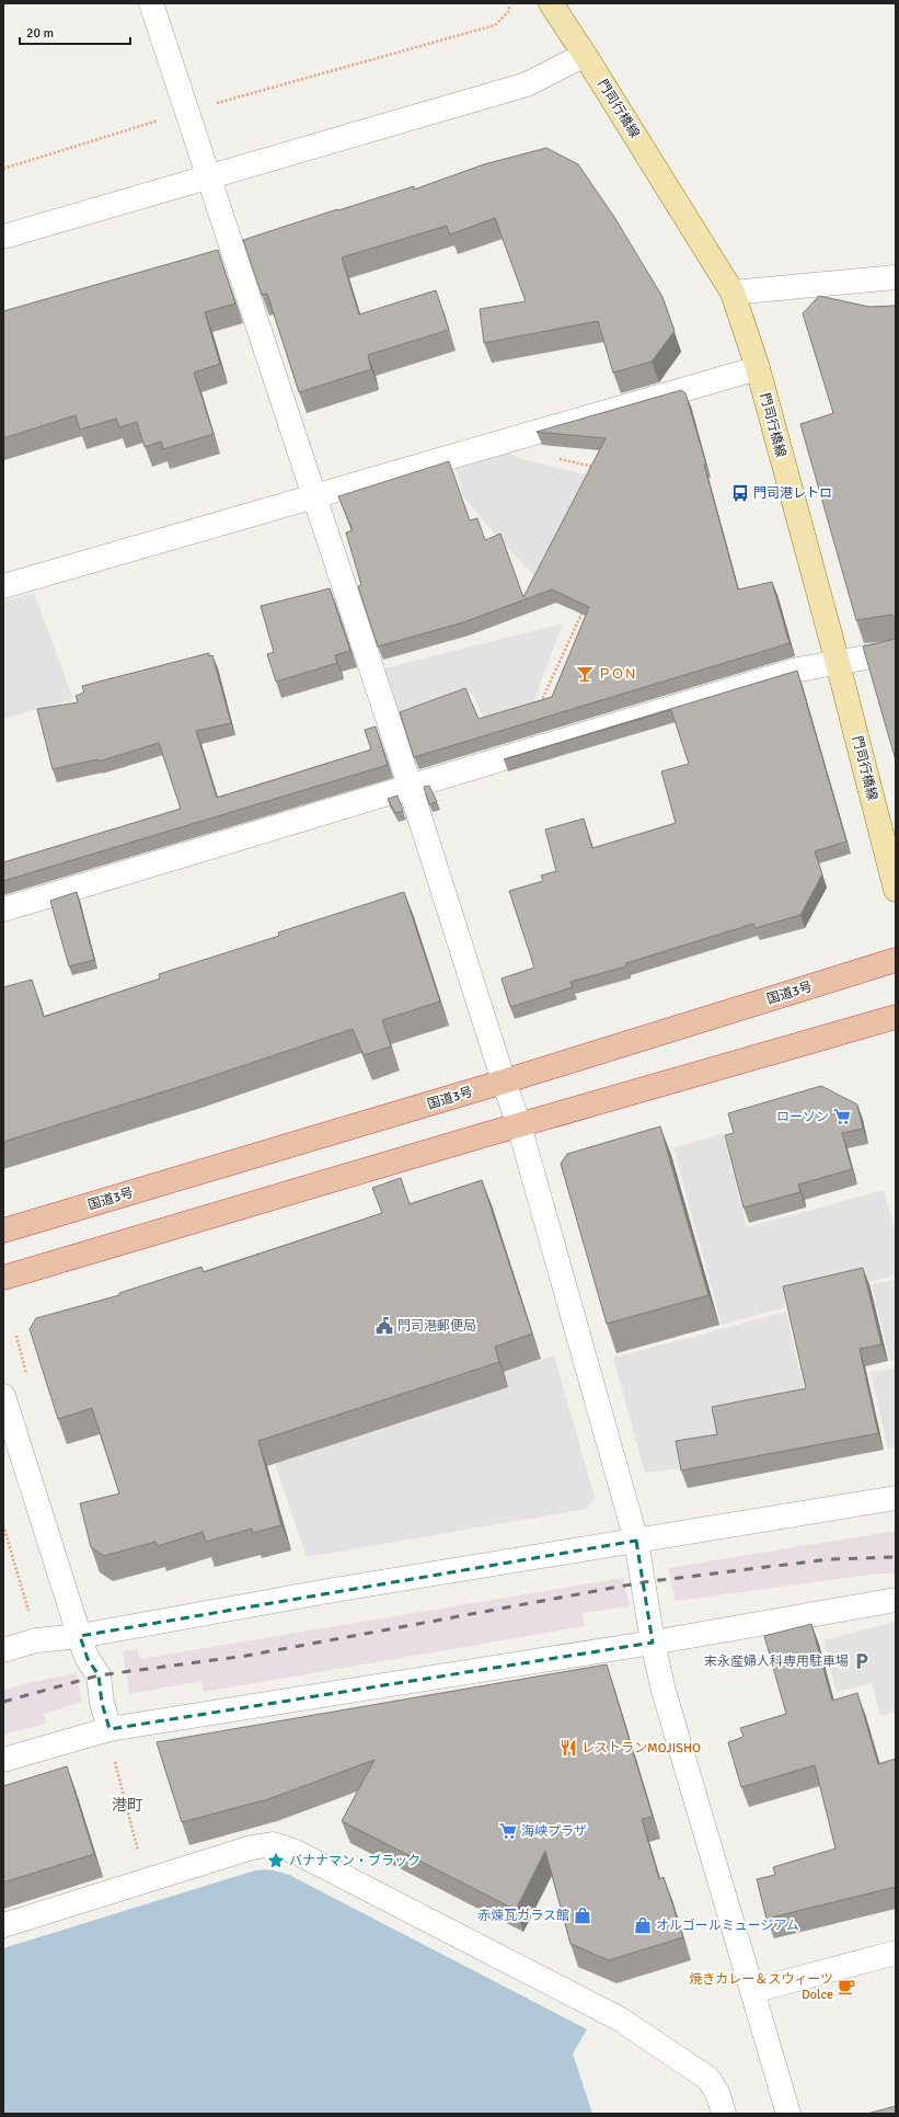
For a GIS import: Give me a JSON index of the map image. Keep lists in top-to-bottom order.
{
  "streets": {
    "highway": ["国道3号"],
    "main road": ["門司行橋線"]
  },
  "districts": ["港町"],
  "places": {
    "bus stop": ["門司港レトロ"],
    "bar": ["ＰＯＮ"],
    "supermarket": ["ローソン", "海峡プラザ"],
    "public building": ["門司港郵便局"],
    "parking": ["末永産婦人科専用駐車場"],
    "restaurant": ["レストランMOJISHO"],
    "place": ["バナナマン・ブラック"],
    "shop": ["赤煉瓦ガラス館", "オルゴールミュージアム"],
    "cafe": ["焼きカレー＆スウィーツ Dolce"]
  },
  "scale_bar": "20 m"
}
